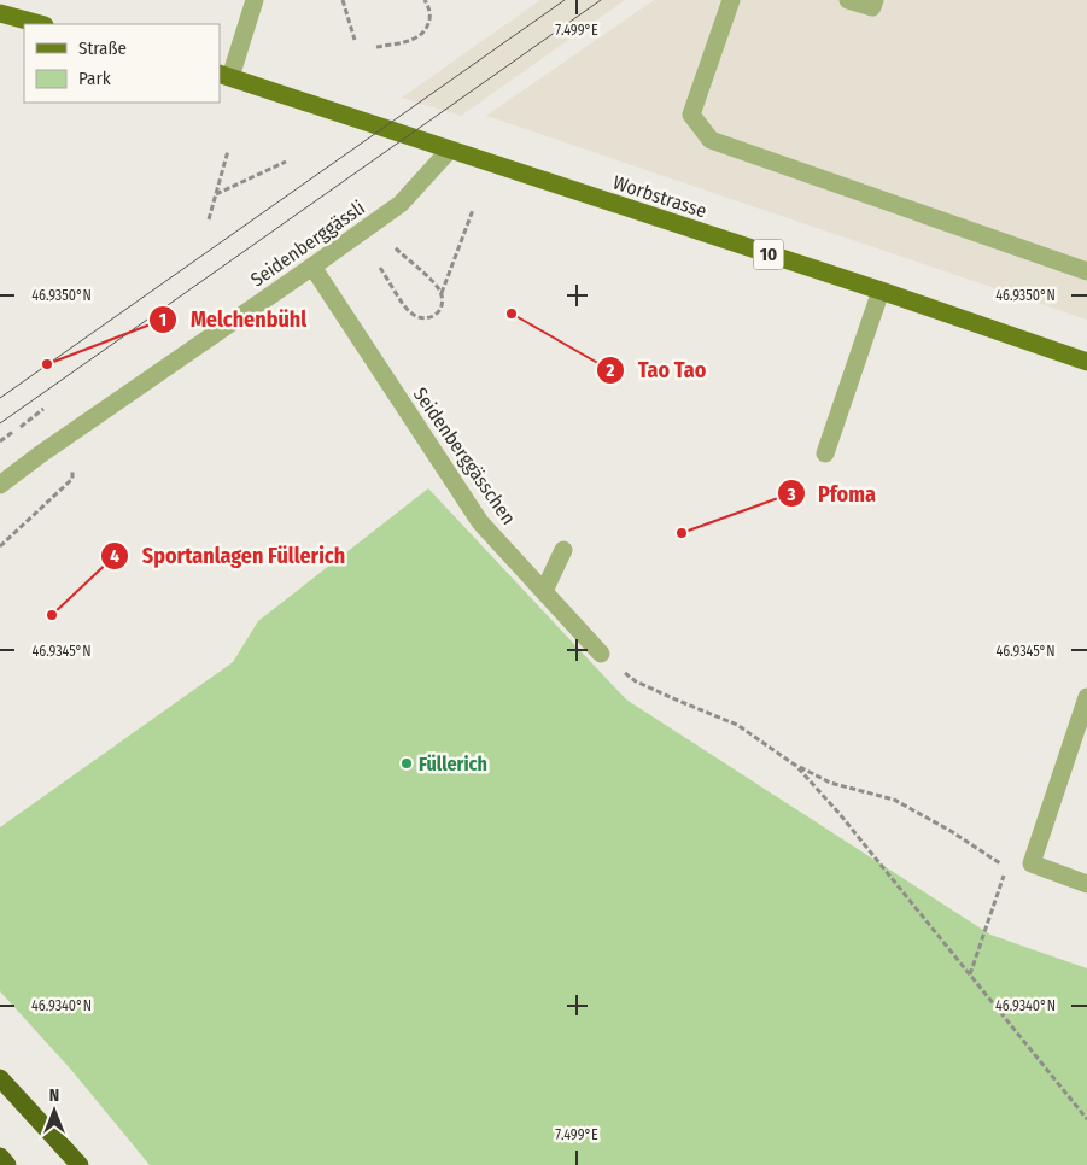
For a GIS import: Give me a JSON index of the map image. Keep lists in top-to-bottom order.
{
  "streets": {
    "main road": ["Worbstrasse", "10"],
    "street": ["Seidenberggässli", "Seidenberggässchen"]
  },
  "crossings": [
    ["Worbstrasse", "Seidenberggässli"],
    ["Seidenberggässli", "Seidenberggässchen"]
  ],
  "places": [
    "Tao Tao",
    "Melchenbühl",
    "Pfoma",
    "Sportanlagen Füllerich",
    "Füllerich"
  ],
  "legend": ["Straße", "Park"],
  "north": "top",
  "coordinates": [
    "7.499°E",
    "46.9350°N",
    "46.9345°N",
    "46.9340°N"
  ]
}
